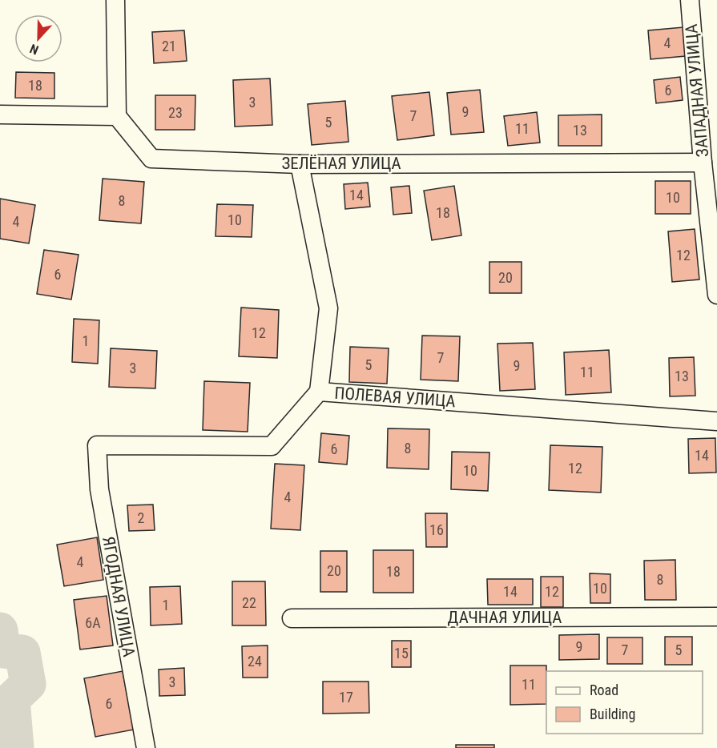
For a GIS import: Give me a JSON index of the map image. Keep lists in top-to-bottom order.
{
  "streets": {
    "street": [
      "ЗАПАДНАЯ УЛИЦА",
      "ЗЕЛЁНАЯ УЛИЦА",
      "ПОЛЕВАЯ УЛИЦА",
      "ЯГОДНАЯ УЛИЦА",
      "ДАЧНАЯ УЛИЦА"
    ]
  },
  "crossings": [
    ["ЗАПАДНАЯ УЛИЦА", "ЗЕЛЁНАЯ УЛИЦА"],
    ["ПОЛЕВАЯ УЛИЦА", "ЯГОДНАЯ УЛИЦА"]
  ],
  "house_numbers": [
    "4",
    "21",
    "18",
    "6",
    "3",
    "9",
    "23",
    "7",
    "5",
    "11",
    "13",
    "14",
    "10",
    "8",
    "18",
    "10",
    "4",
    "12",
    "6",
    "20",
    "12",
    "1",
    "7",
    "5",
    "9",
    "3",
    "11",
    "13",
    "8",
    "6",
    "14",
    "12",
    "10",
    "4",
    "2",
    "16",
    "4",
    "20",
    "18",
    "8",
    "10",
    "14",
    "12",
    "22",
    "1",
    "6А",
    "9",
    "7",
    "5",
    "15",
    "24",
    "3",
    "11",
    "17",
    "6"
  ],
  "legend": ["Road", "Building"],
  "north": "bottom"
}
